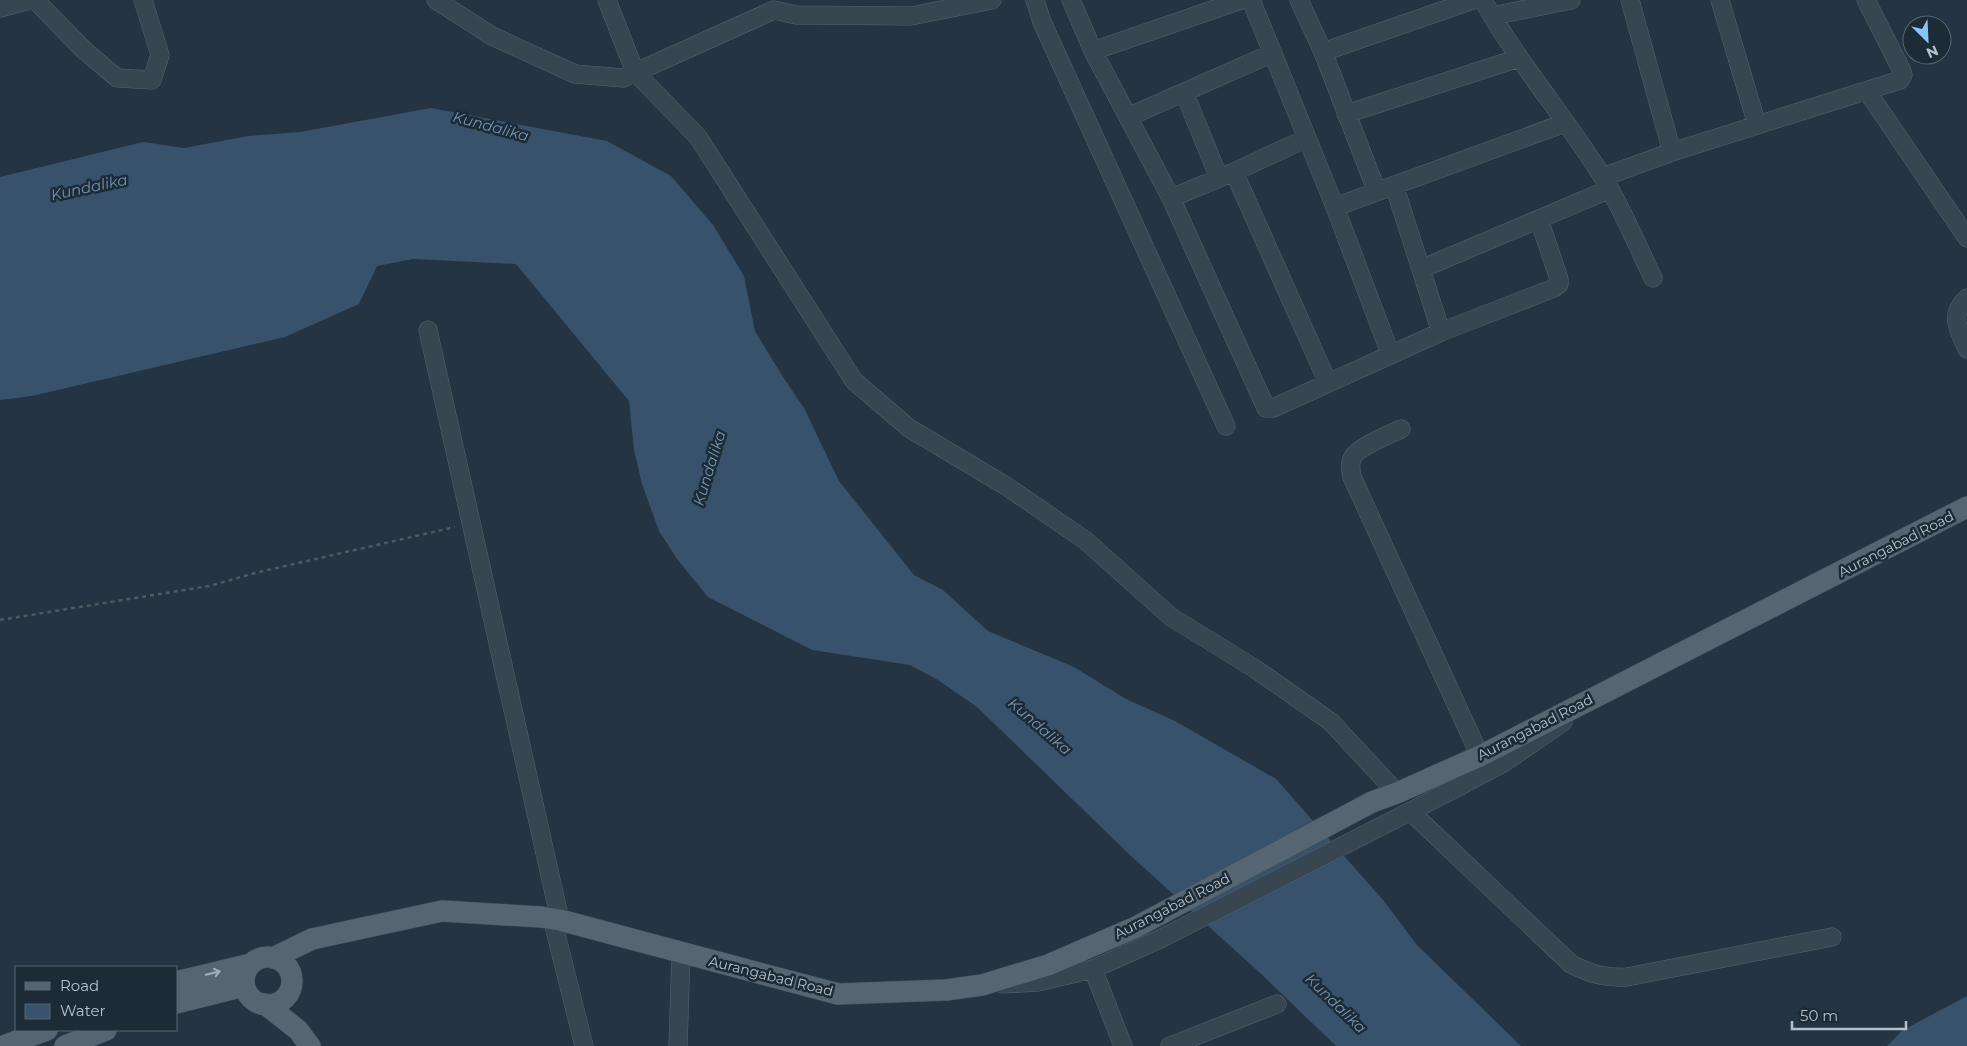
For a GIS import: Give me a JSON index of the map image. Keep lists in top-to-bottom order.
{
  "streets": {
    "main road": ["Aurangabad Road"]
  },
  "water": ["Kundalika"],
  "legend": ["Road", "Water"],
  "scale_bar": "50 m",
  "north": "bottom right"
}
